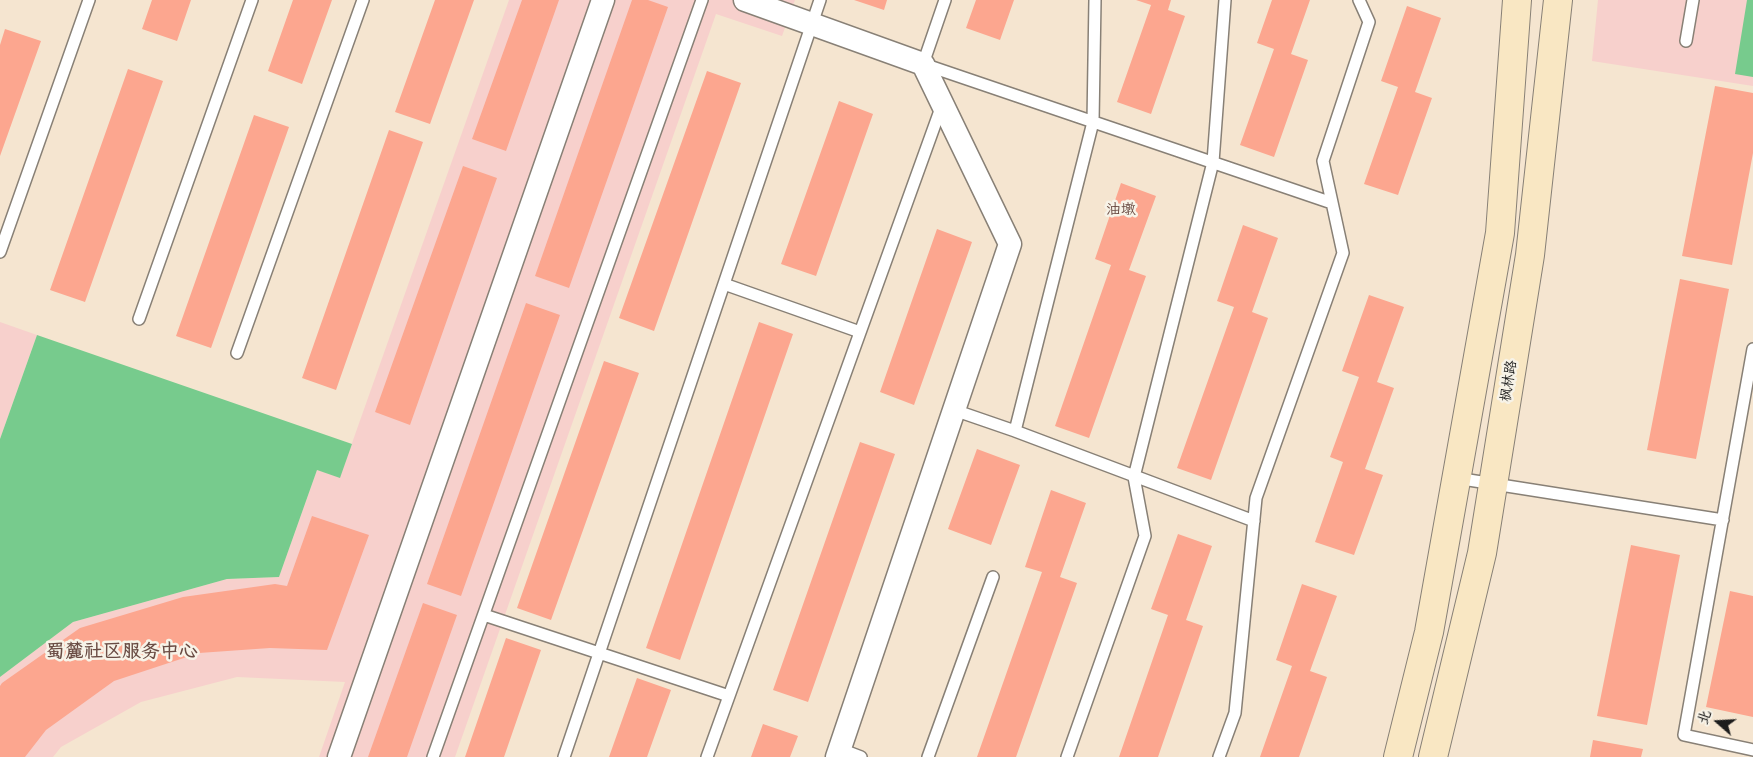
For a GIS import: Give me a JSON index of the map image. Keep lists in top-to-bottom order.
{
  "streets": {
    "main road": ["枫林路"]
  },
  "districts": ["油墩", "蜀麓社区服务中心"],
  "north": "left"
}
